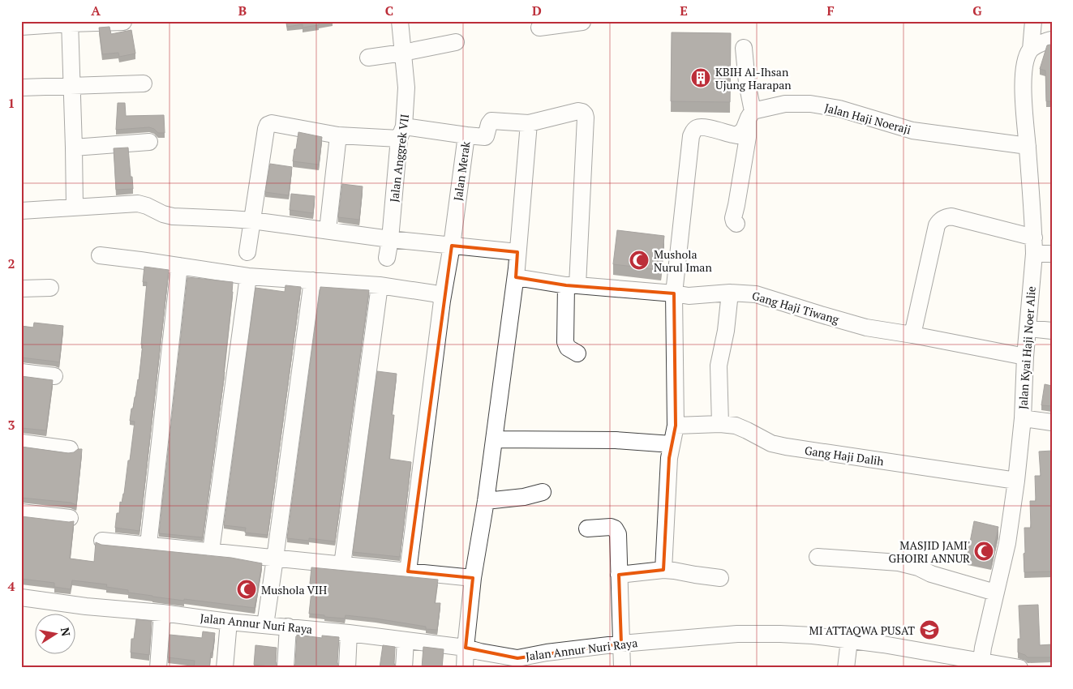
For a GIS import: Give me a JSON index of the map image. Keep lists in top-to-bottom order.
{
  "streets": {
    "street": [
      "Jalan Haji Noeraji",
      "Jalan Anggrek VII",
      "Jalan Merak",
      "Gang Haji Tiwang",
      "Jalan Kyai Haji Noer Alie",
      "Gang Haji Dalih",
      "Jalan Annur Nuri Raya"
    ]
  },
  "crossings": [
    ["Jalan Haji Noeraji", "Jalan Kyai Haji Noer Alie"],
    ["Jalan Anggrek VII", "Jalan Merak"],
    ["Gang Haji Tiwang", "Jalan Kyai Haji Noer Alie"],
    ["Jalan Kyai Haji Noer Alie", "Gang Haji Dalih"],
    ["Jalan Kyai Haji Noer Alie", "Jalan Annur Nuri Raya"]
  ],
  "places": {
    "building": ["KBIH Al-Ihsan Ujung Harapan"],
    "mosque": ["Mushola Nurul Iman", "MASJID JAMI' GHOIRI ANNUR", "Mushola VIH"],
    "school or university": ["MI ATTAQWA PUSAT"]
  },
  "north": "right",
  "grid": {
    "columns": [
      "A",
      "B",
      "C",
      "D",
      "E",
      "F",
      "G"
    ],
    "rows": [
      "1",
      "2",
      "3",
      "4"
    ]
  }
}
